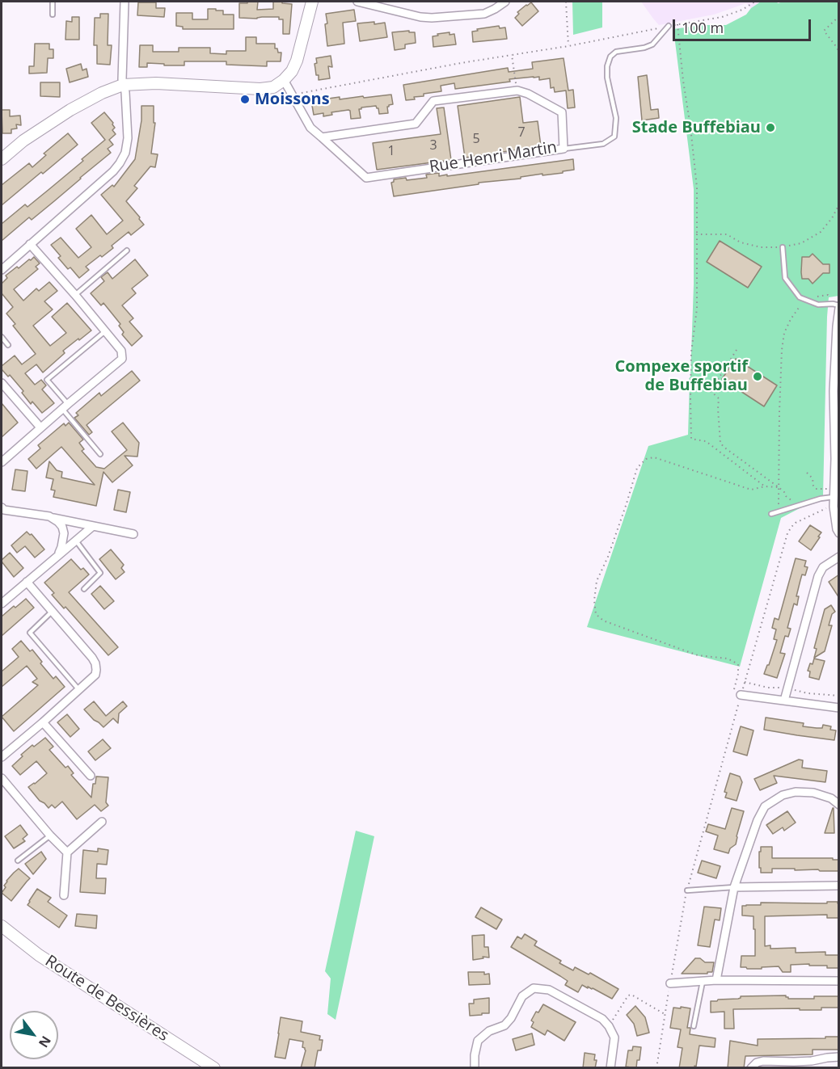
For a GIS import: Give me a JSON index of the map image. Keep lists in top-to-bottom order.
{
  "streets": {
    "street": ["Rue Henri Martin", "Route de Bessières"]
  },
  "places": ["Moissons", "Stade Buffebiau", "Compexe sportif de Buffebiau"],
  "house_numbers": [
    "7",
    "5",
    "3",
    "1"
  ],
  "scale_bar": "100 m",
  "north": "bottom right"
}
